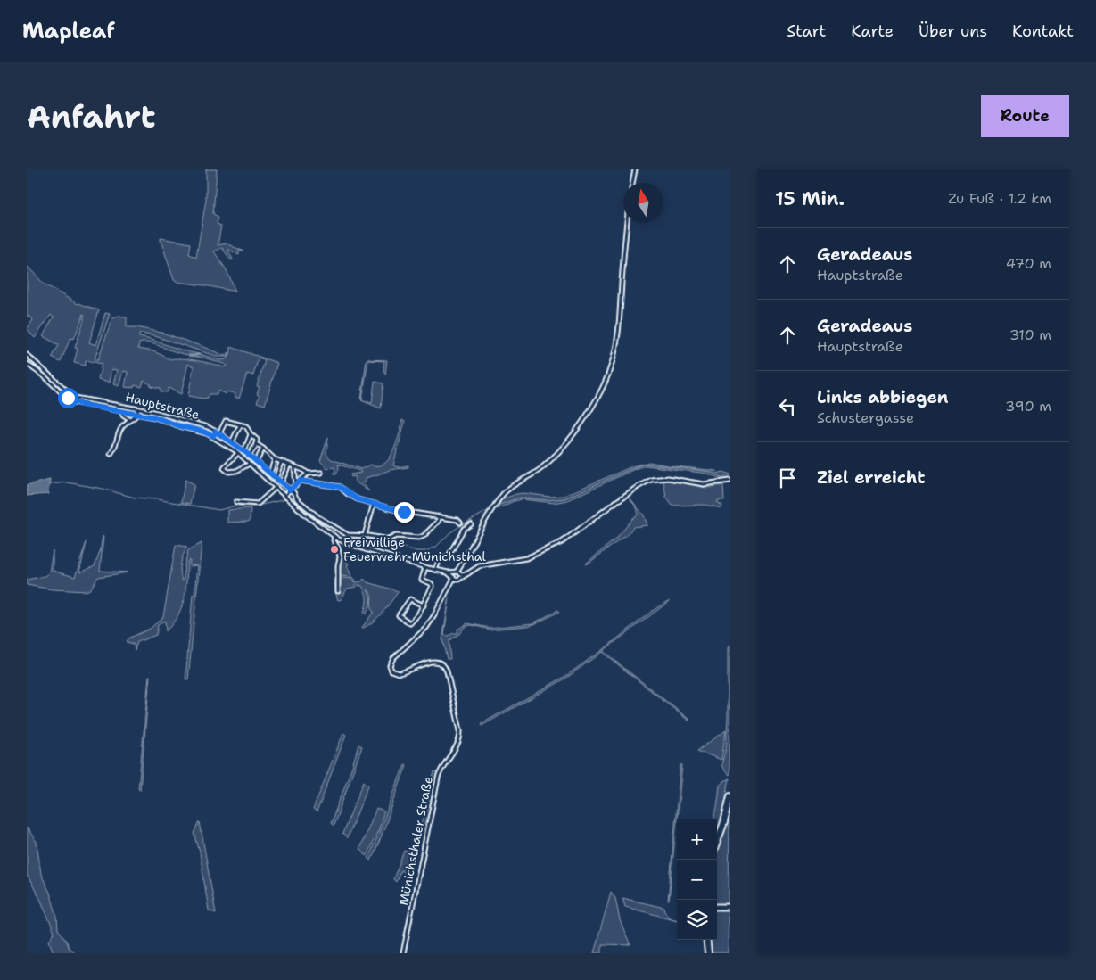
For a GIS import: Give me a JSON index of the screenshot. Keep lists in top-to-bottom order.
{
  "streets": {
    "street": ["Hauptstraße", "Münichsthaler Straße"]
  },
  "crossings": [
    ["Hauptstraße", "Münichsthaler Straße"]
  ],
  "places": ["Freiwillige Feuerwehr Münichsthal"],
  "north": "top",
  "page": {
    "header": "Mapleaf",
    "nav": [
      "Start",
      "Karte",
      "Über uns",
      "Kontakt"
    ],
    "buttons": "Route",
    "title": "Anfahrt",
    "heading": ["15 Min.", "Zu Fuß · 1.2 km"],
    "list": [
      ["Geradeaus", "Hauptstraße", "470 m"],
      ["Geradeaus", "Hauptstraße", "310 m"],
      ["Links abbiegen", "Schustergasse", "390 m"],
      "Ziel erreicht"
    ],
    "map_buttons": ["+", "−"]
  }
}
